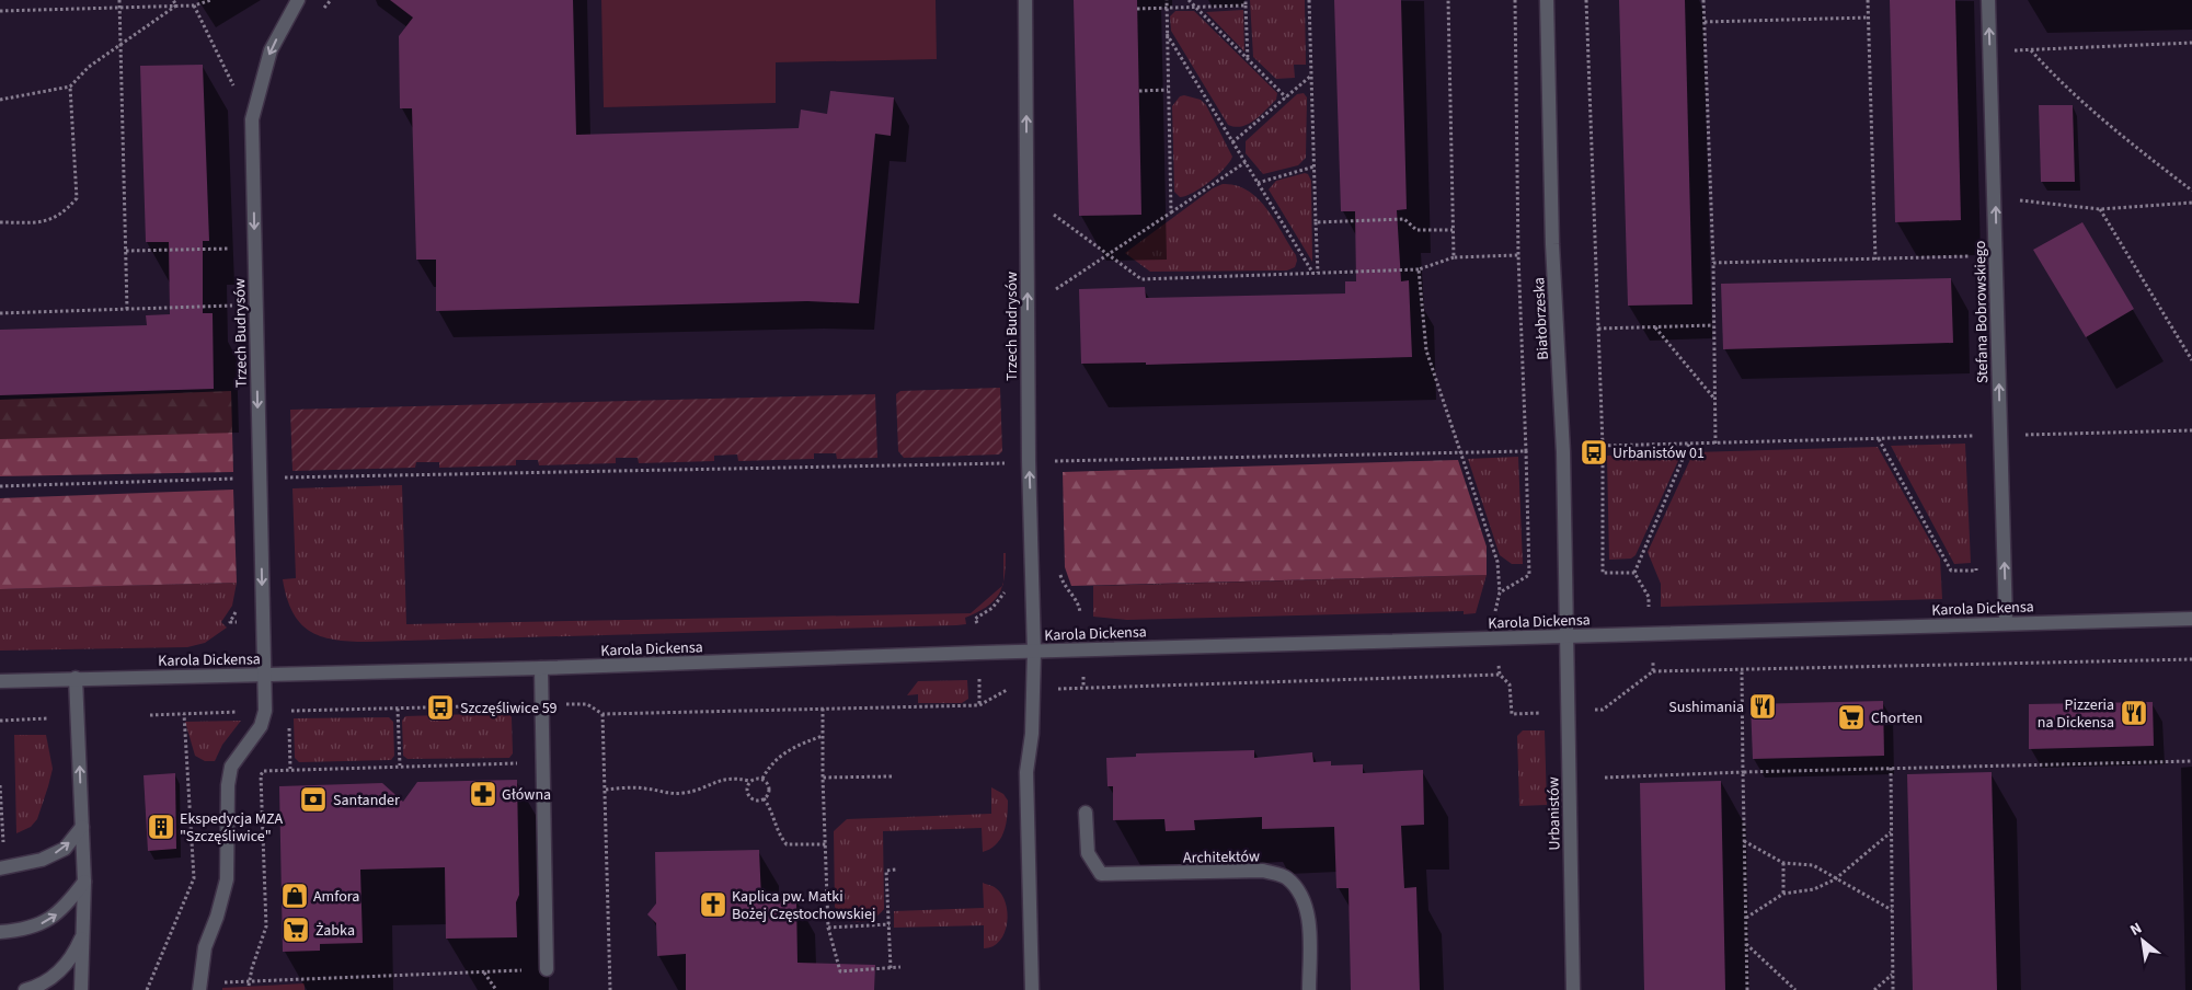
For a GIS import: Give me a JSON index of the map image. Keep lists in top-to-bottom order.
{
  "streets": {
    "street": [
      "Stefana Bobrowskiego",
      "Białobrzeska",
      "Trzech Budrysów",
      "Karola Dickensa",
      "Urbanistów",
      "Architektów"
    ]
  },
  "crossings": [
    ["Stefana Bobrowskiego", "Karola Dickensa"],
    ["Białobrzeska", "Karola Dickensa"],
    ["Białobrzeska", "Urbanistów"],
    ["Trzech Budrysów", "Karola Dickensa"],
    ["Karola Dickensa", "Urbanistów"]
  ],
  "one_way": ["Stefana Bobrowskiego"],
  "places": {
    "bus stop": ["Urbanistów 01", "Szczęśliwice 59"],
    "restaurant": ["Sushimania", "Pizzeria na Dickensa"],
    "supermarket": ["Chorten", "Żabka"],
    "pharmacy": ["Główna"],
    "bank": ["Santander"],
    "building": ["Ekspedycja MZA \"Szczęśliwice\""],
    "shop": ["Amfora"],
    "church": ["Kaplica pw. Matki Bożej Częstochowskiej"]
  },
  "north": "top left"
}
